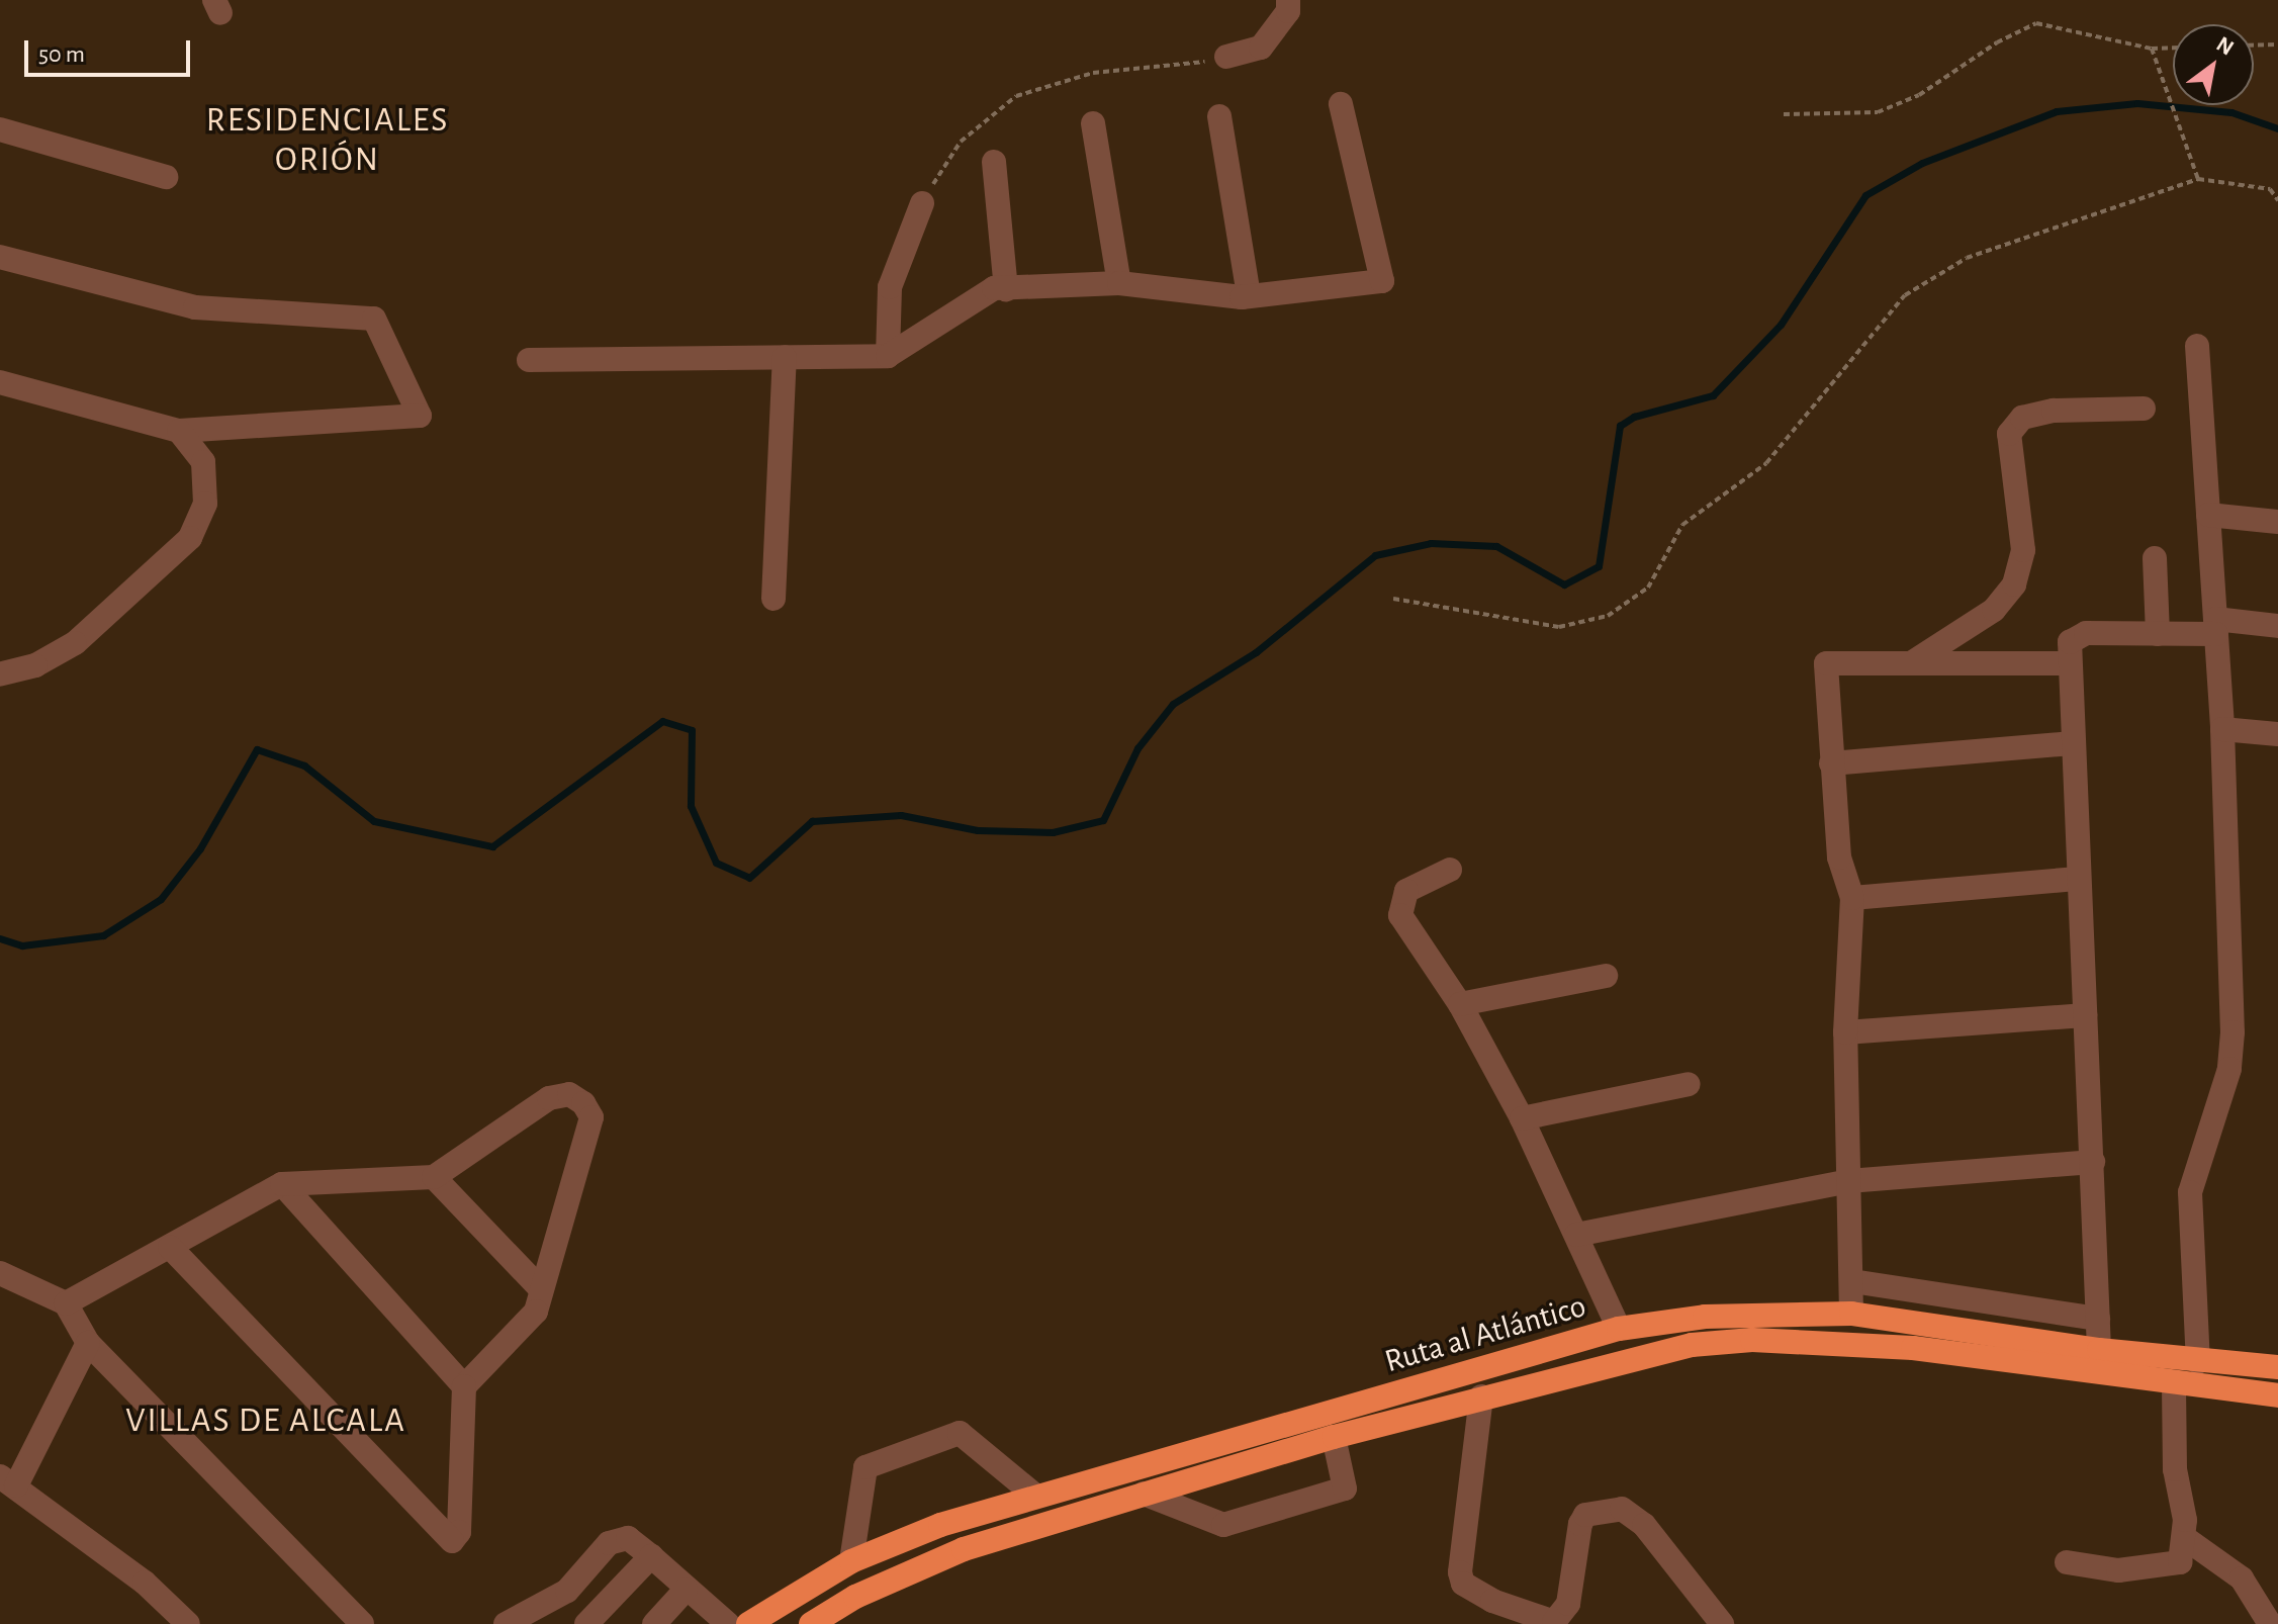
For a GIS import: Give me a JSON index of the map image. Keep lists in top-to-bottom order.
{
  "streets": {
    "highway": ["Ruta al Atlántico"]
  },
  "districts": ["RESIDENCIALES ORIÓN", "VILLAS DE ALCALA"],
  "scale_bar": "50 m",
  "north": "top right"
}
